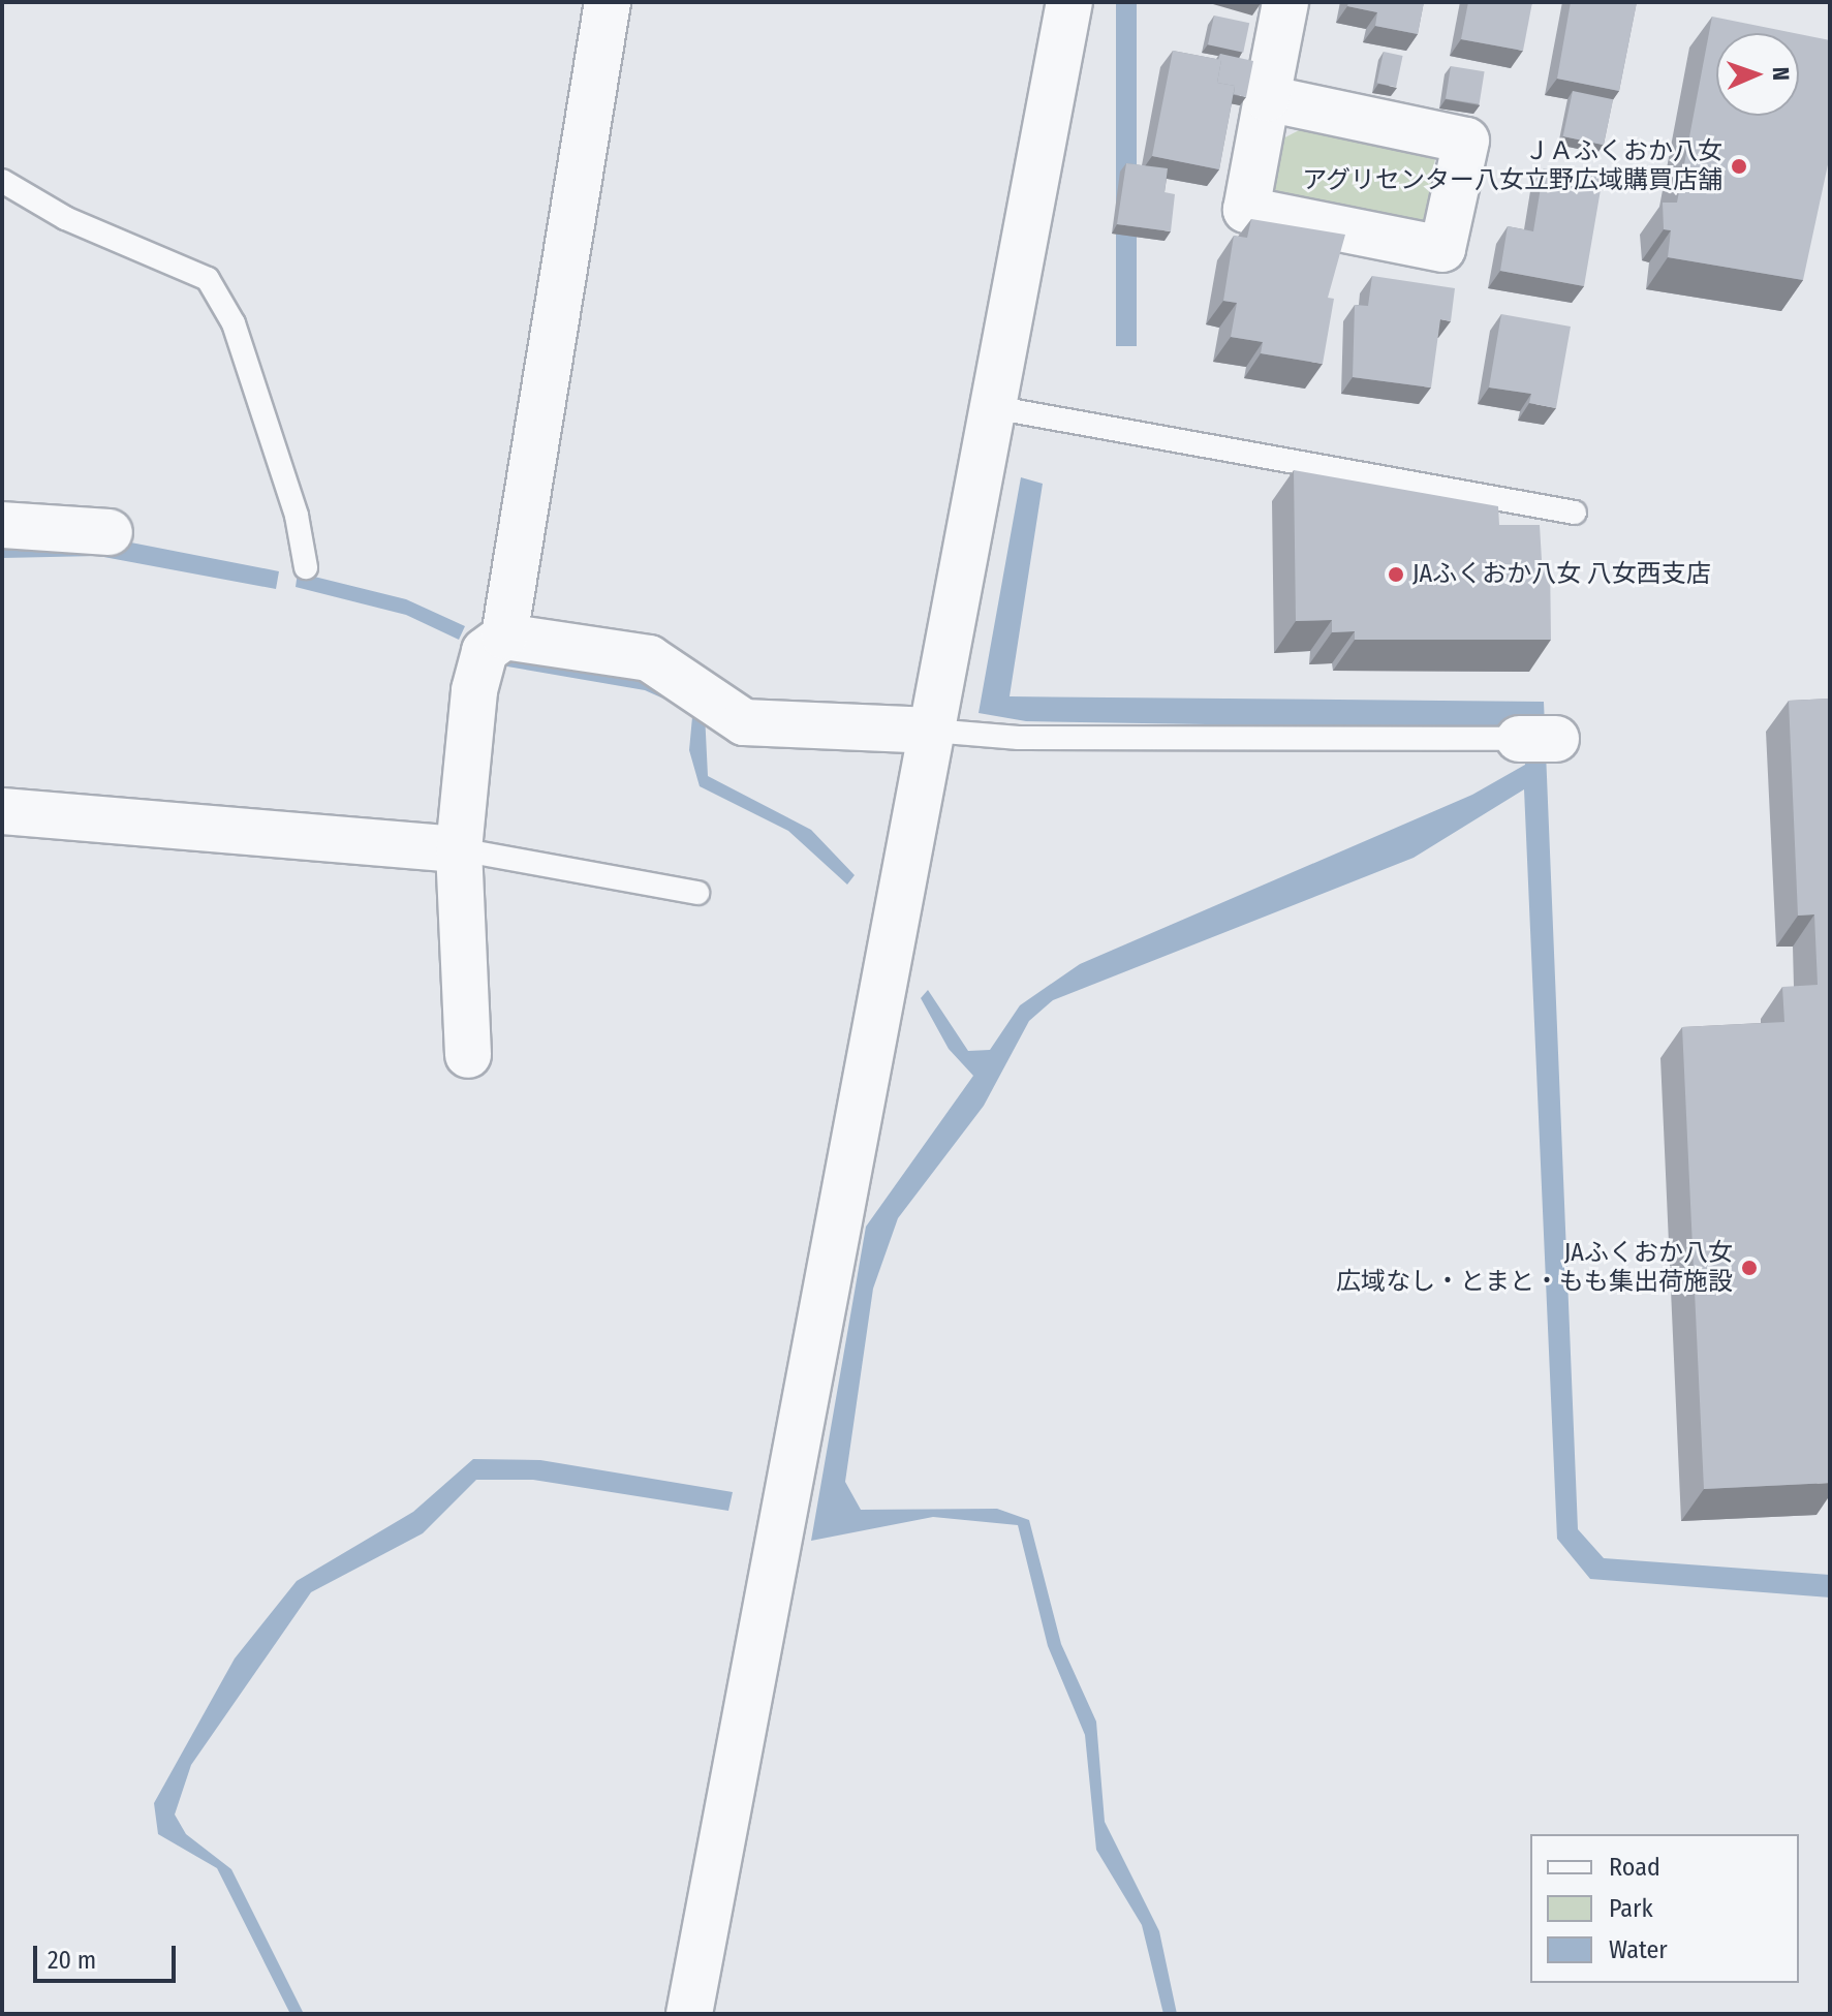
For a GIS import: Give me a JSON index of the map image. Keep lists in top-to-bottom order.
{
  "places": ["ＪＡふくおか八女 アグリセンター八女立野広域購買店舗", "JAふくおか八女 八女西支店", "JAふくおか八女 広域なし・とまと・もも集出荷施設"],
  "legend": ["Road", "Park", "Water"],
  "scale_bar": "20 m",
  "north": "right"
}
